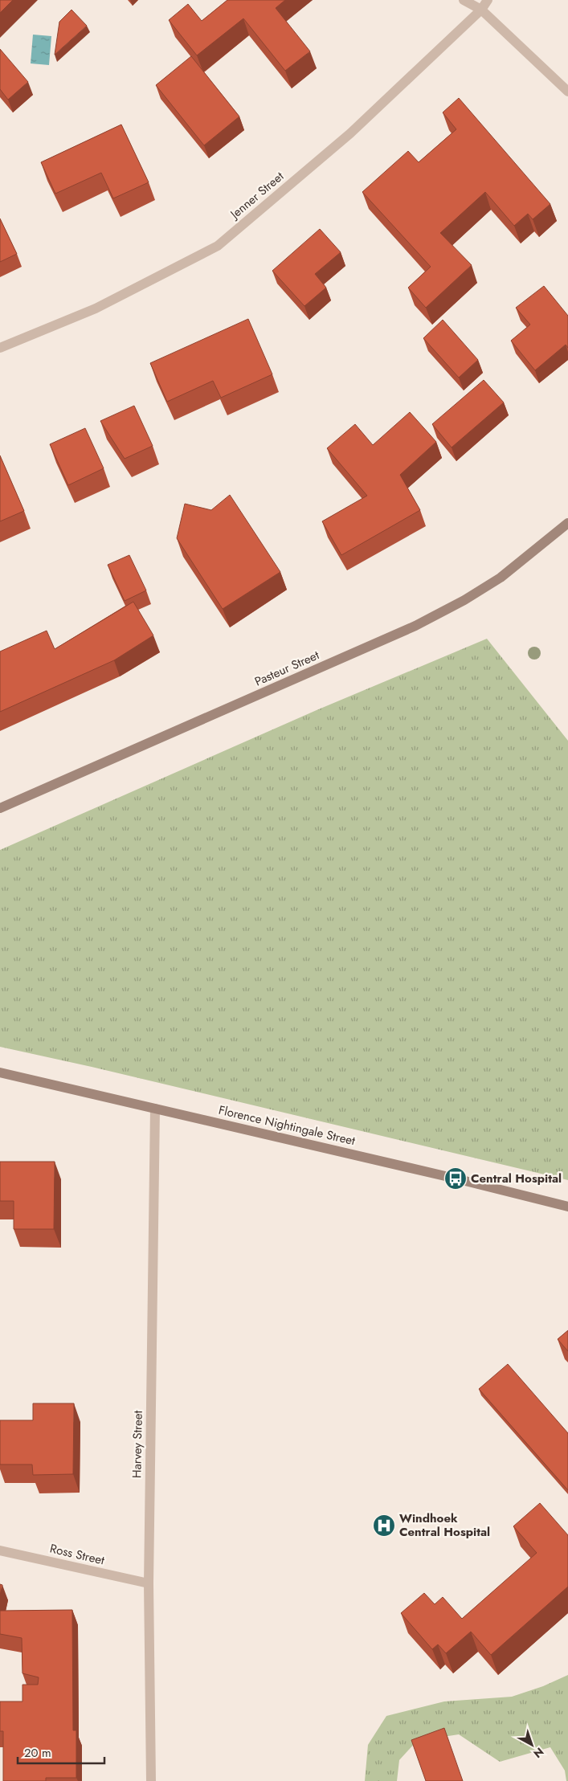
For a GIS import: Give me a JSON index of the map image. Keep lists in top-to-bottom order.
{
  "streets": {
    "main road": ["Pasteur Street", "Florence Nightingale Street"],
    "street": ["Jenner Street", "Harvey Street", "Ross Street"]
  },
  "crossings": [
    ["Florence Nightingale Street", "Harvey Street"],
    ["Harvey Street", "Ross Street"]
  ],
  "places": {
    "bus stop": ["Central Hospital"],
    "hospital": ["Windhoek Central Hospital"]
  },
  "scale_bar": "20 m",
  "north": "bottom right"
}
